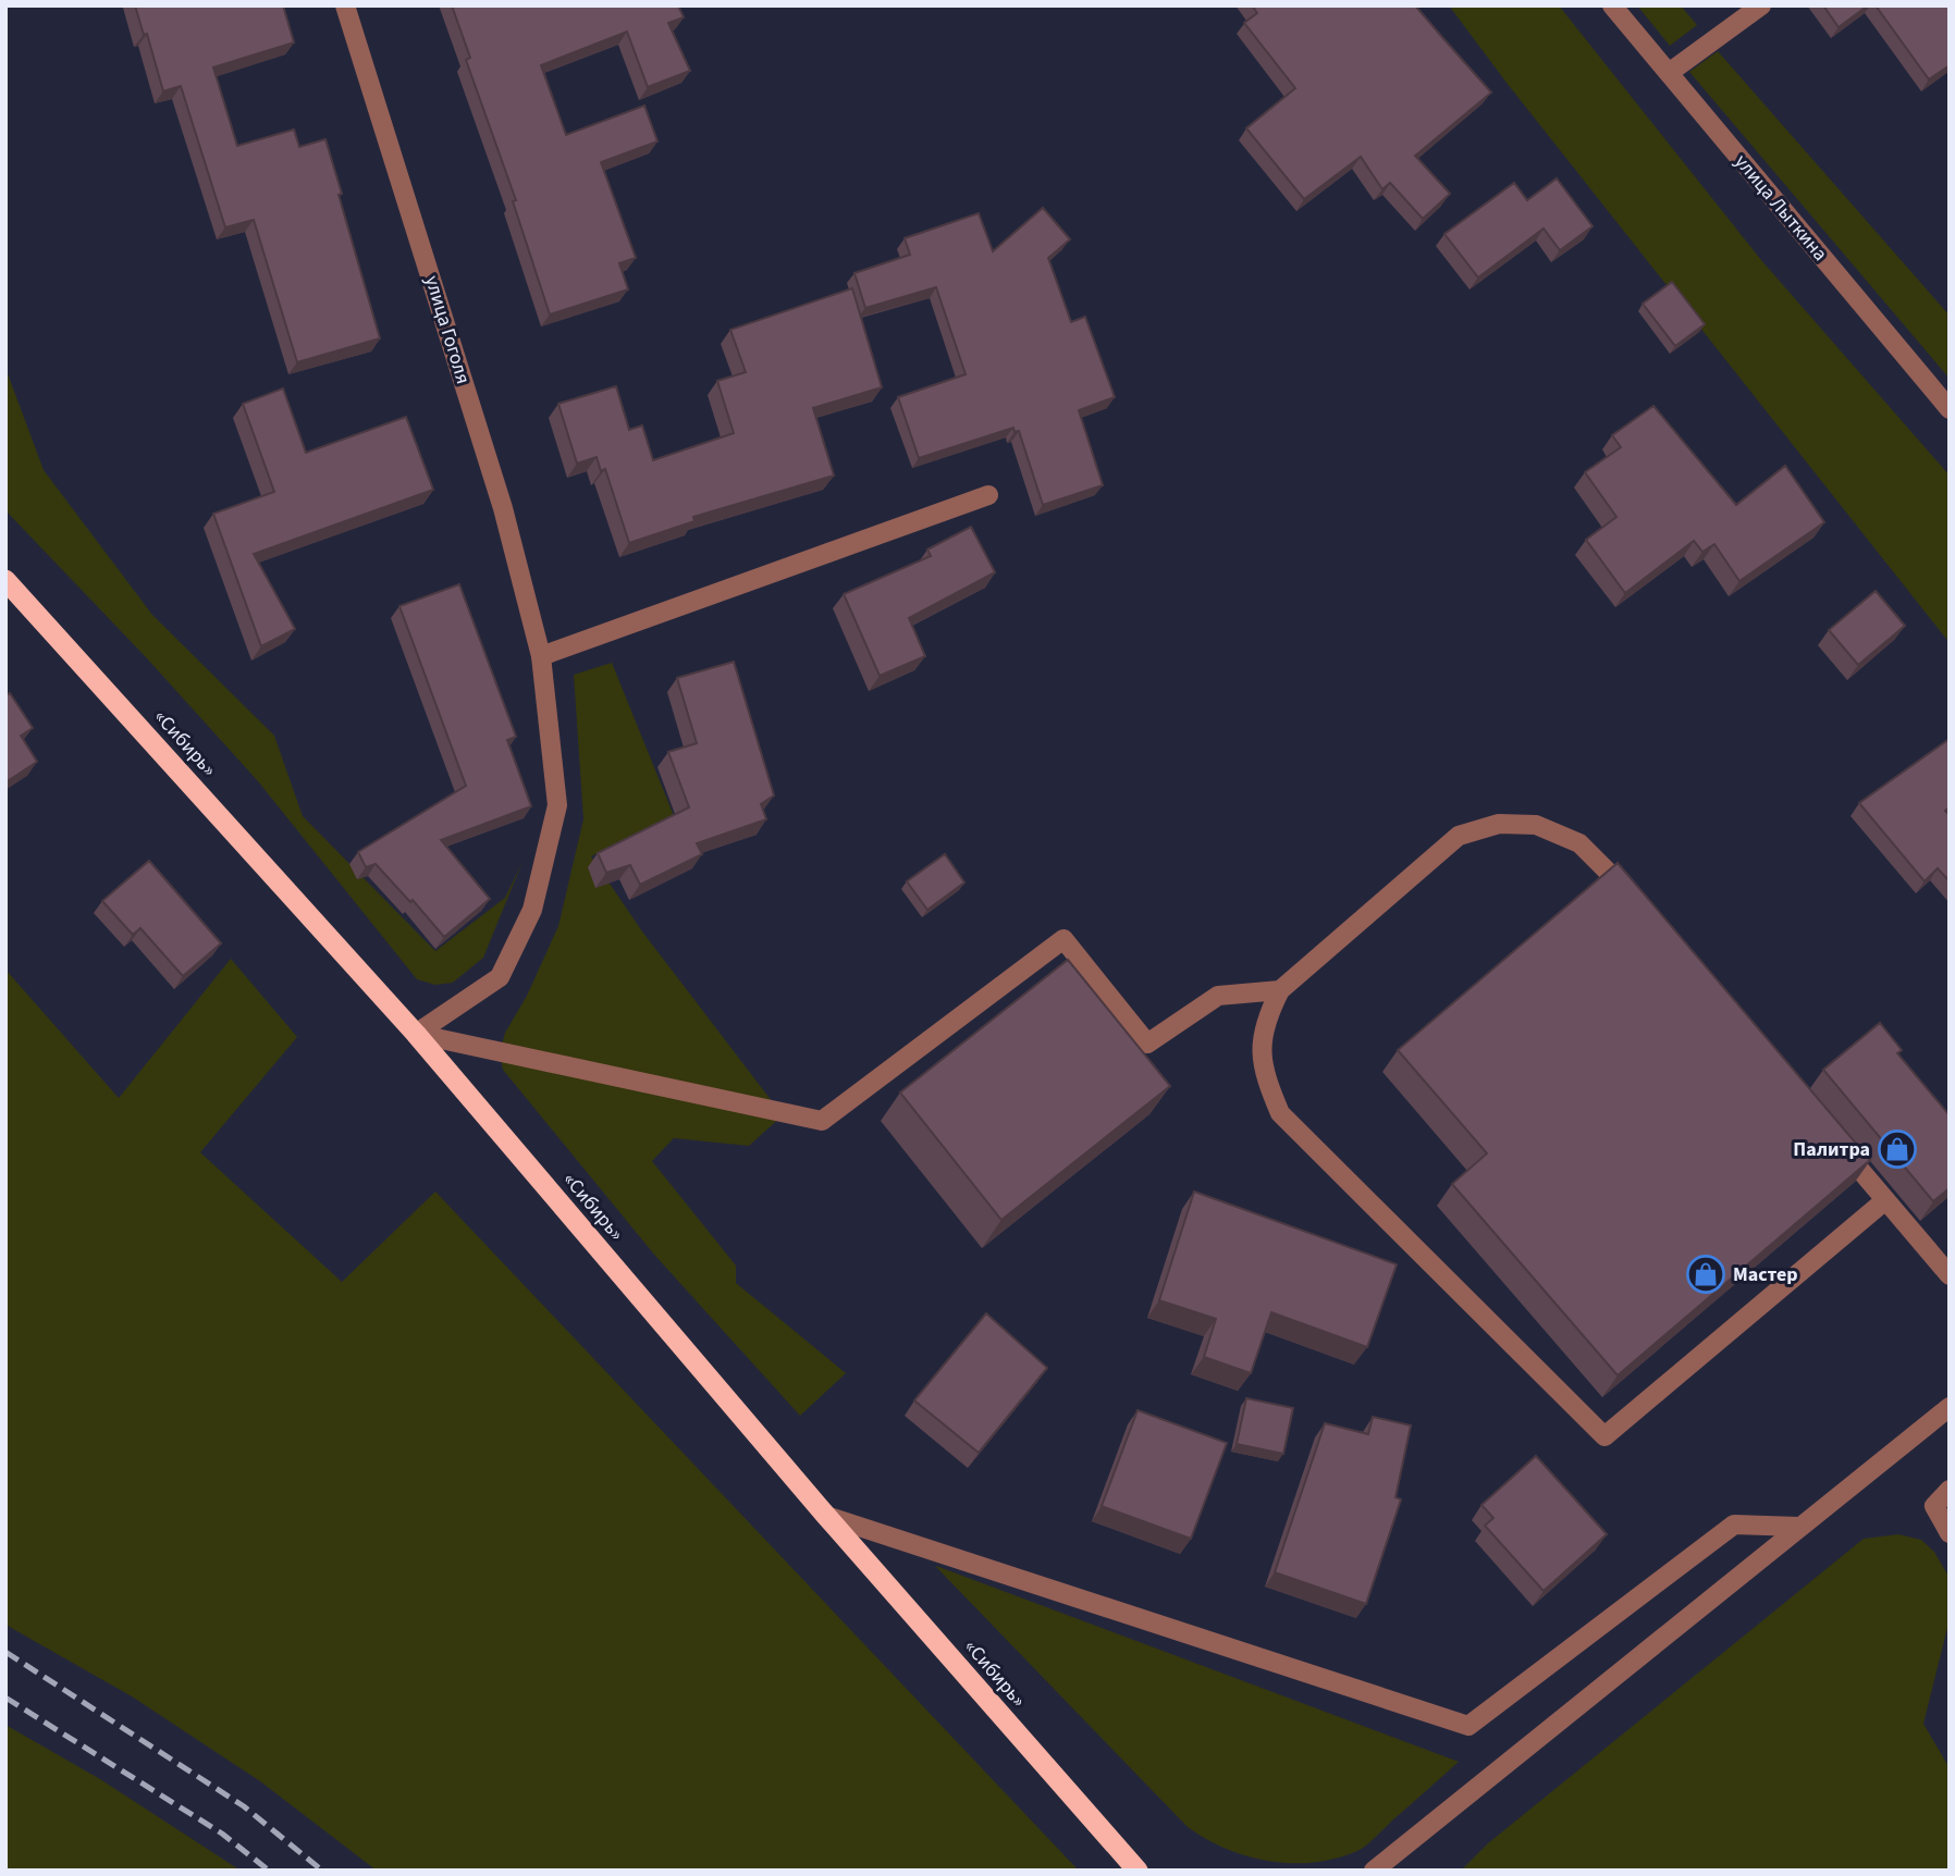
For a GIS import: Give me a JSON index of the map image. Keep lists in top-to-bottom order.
{
  "streets": {
    "highway": ["«Сибирь»"],
    "street": ["улица Лыткина", "улица Гоголя"]
  },
  "crossings": [
    ["улица Гоголя", "«Сибирь»"]
  ],
  "places": {
    "shop": ["Палитра", "Мастер"]
  }
}
